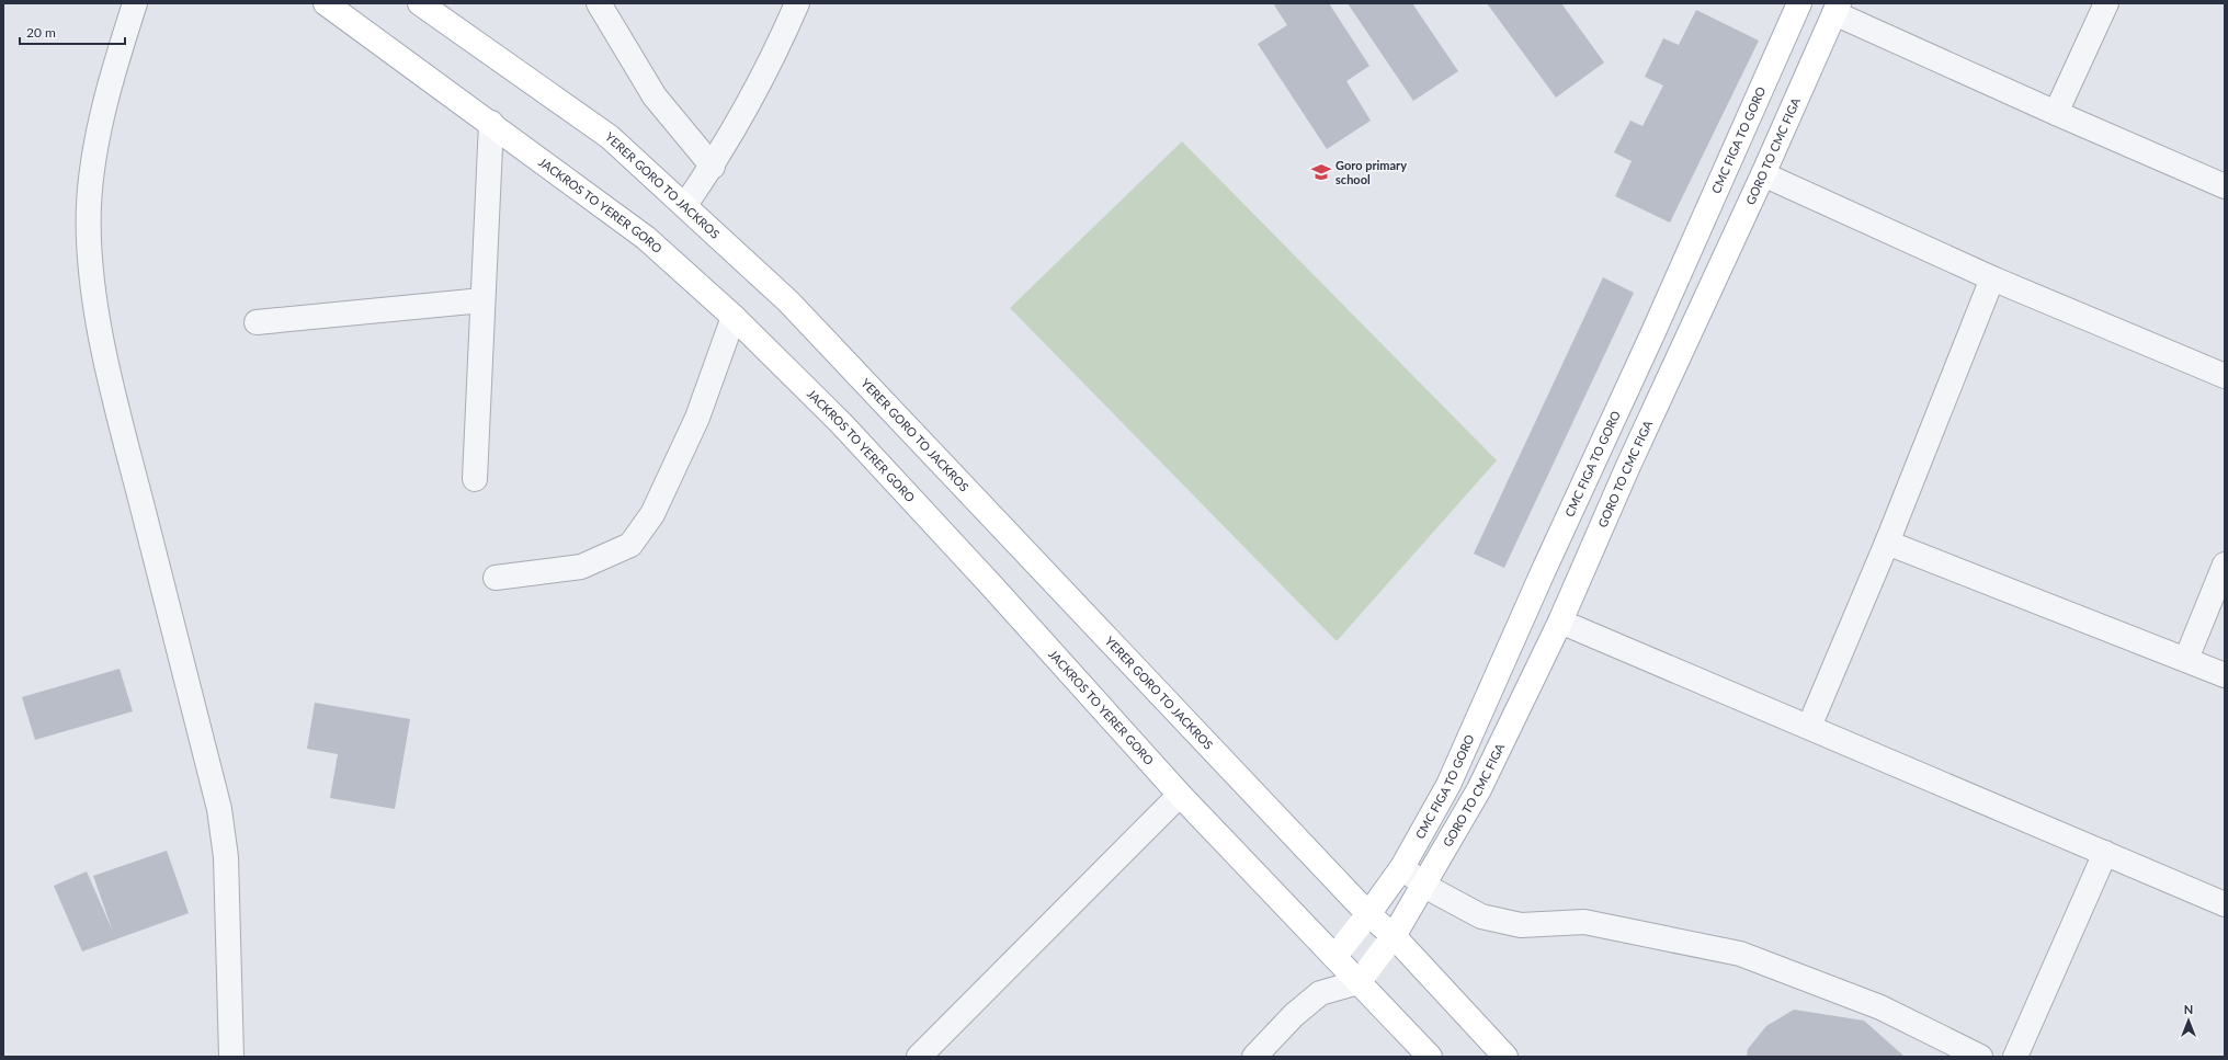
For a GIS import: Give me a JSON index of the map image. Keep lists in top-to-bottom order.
{
  "streets": {
    "main road": [
      "CMC FIGA TO GORO",
      "GORO TO CMC FIGA",
      "YERER GORO TO JACKROS",
      "JACKROS TO YERER GORO"
    ]
  },
  "crossings": [
    ["CMC FIGA TO GORO", "YERER GORO TO JACKROS"],
    ["CMC FIGA TO GORO", "JACKROS TO YERER GORO"],
    ["GORO TO CMC FIGA", "YERER GORO TO JACKROS"],
    ["GORO TO CMC FIGA", "JACKROS TO YERER GORO"]
  ],
  "places": {
    "school or university": ["Goro primary school"]
  },
  "scale_bar": "20 m",
  "north": "top"
}
